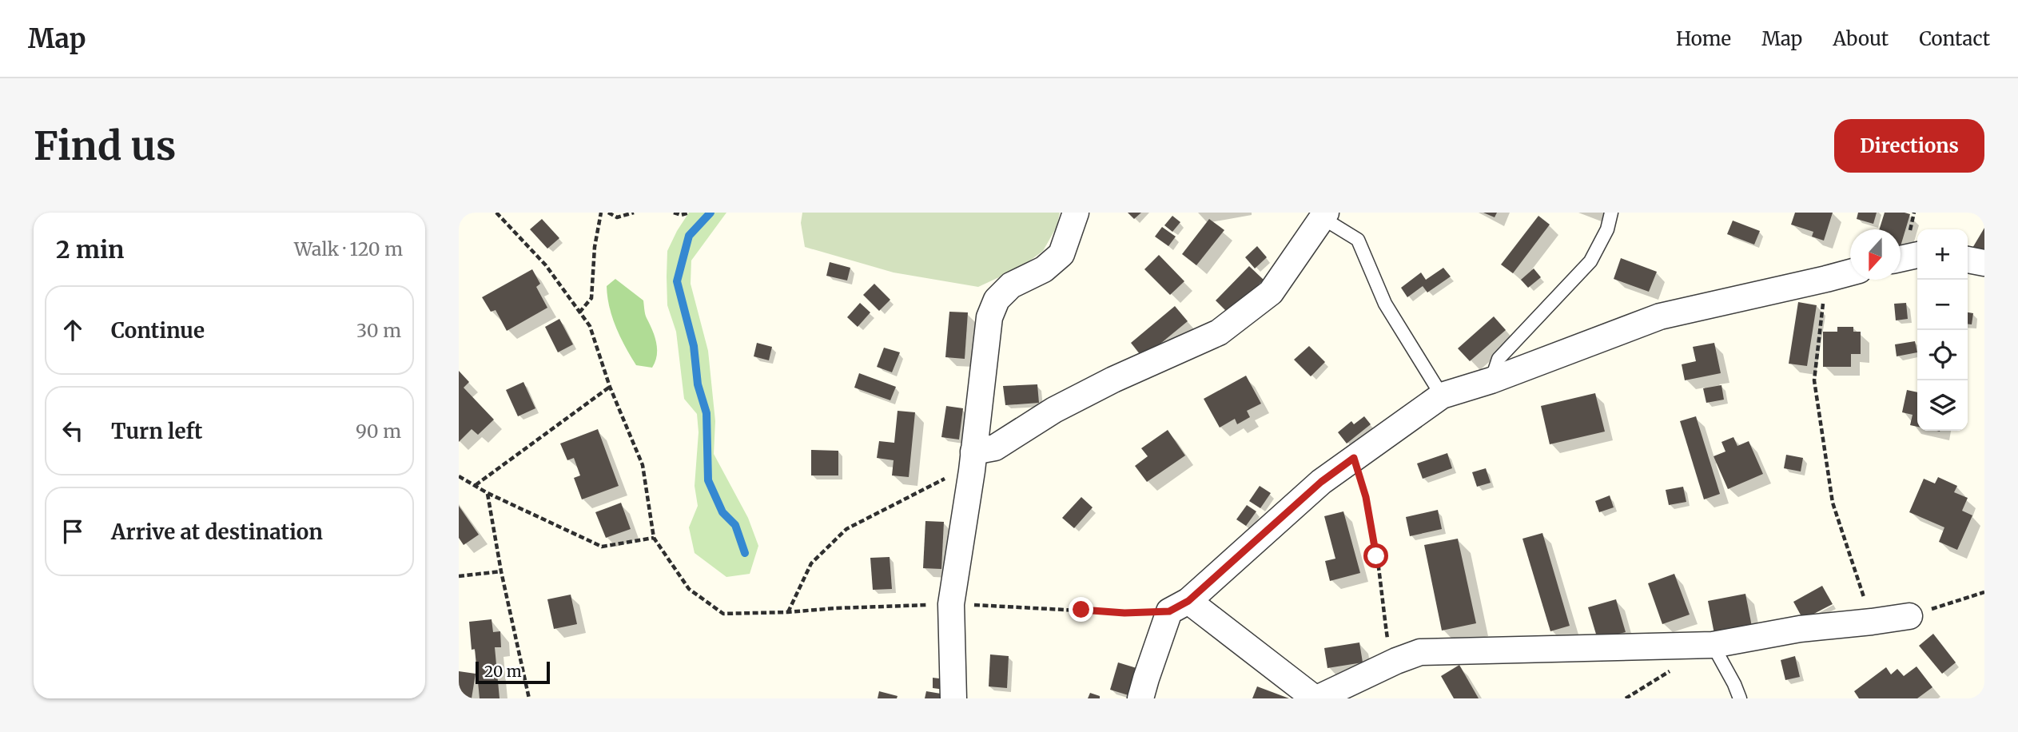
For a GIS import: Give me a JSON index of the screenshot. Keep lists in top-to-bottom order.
{
  "scale_bar": "20 m",
  "north": "bottom",
  "page": {
    "header": "Map",
    "nav": [
      "Home",
      "Map",
      "About",
      "Contact"
    ],
    "buttons": "Directions",
    "title": "Find us",
    "heading": ["2 min", "Walk · 120 m"],
    "map_buttons": ["+", "−"],
    "list": [
      ["Continue", "30 m"],
      ["Turn left", "90 m"],
      "Arrive at destination"
    ],
    "scale": "20 m"
  }
}
